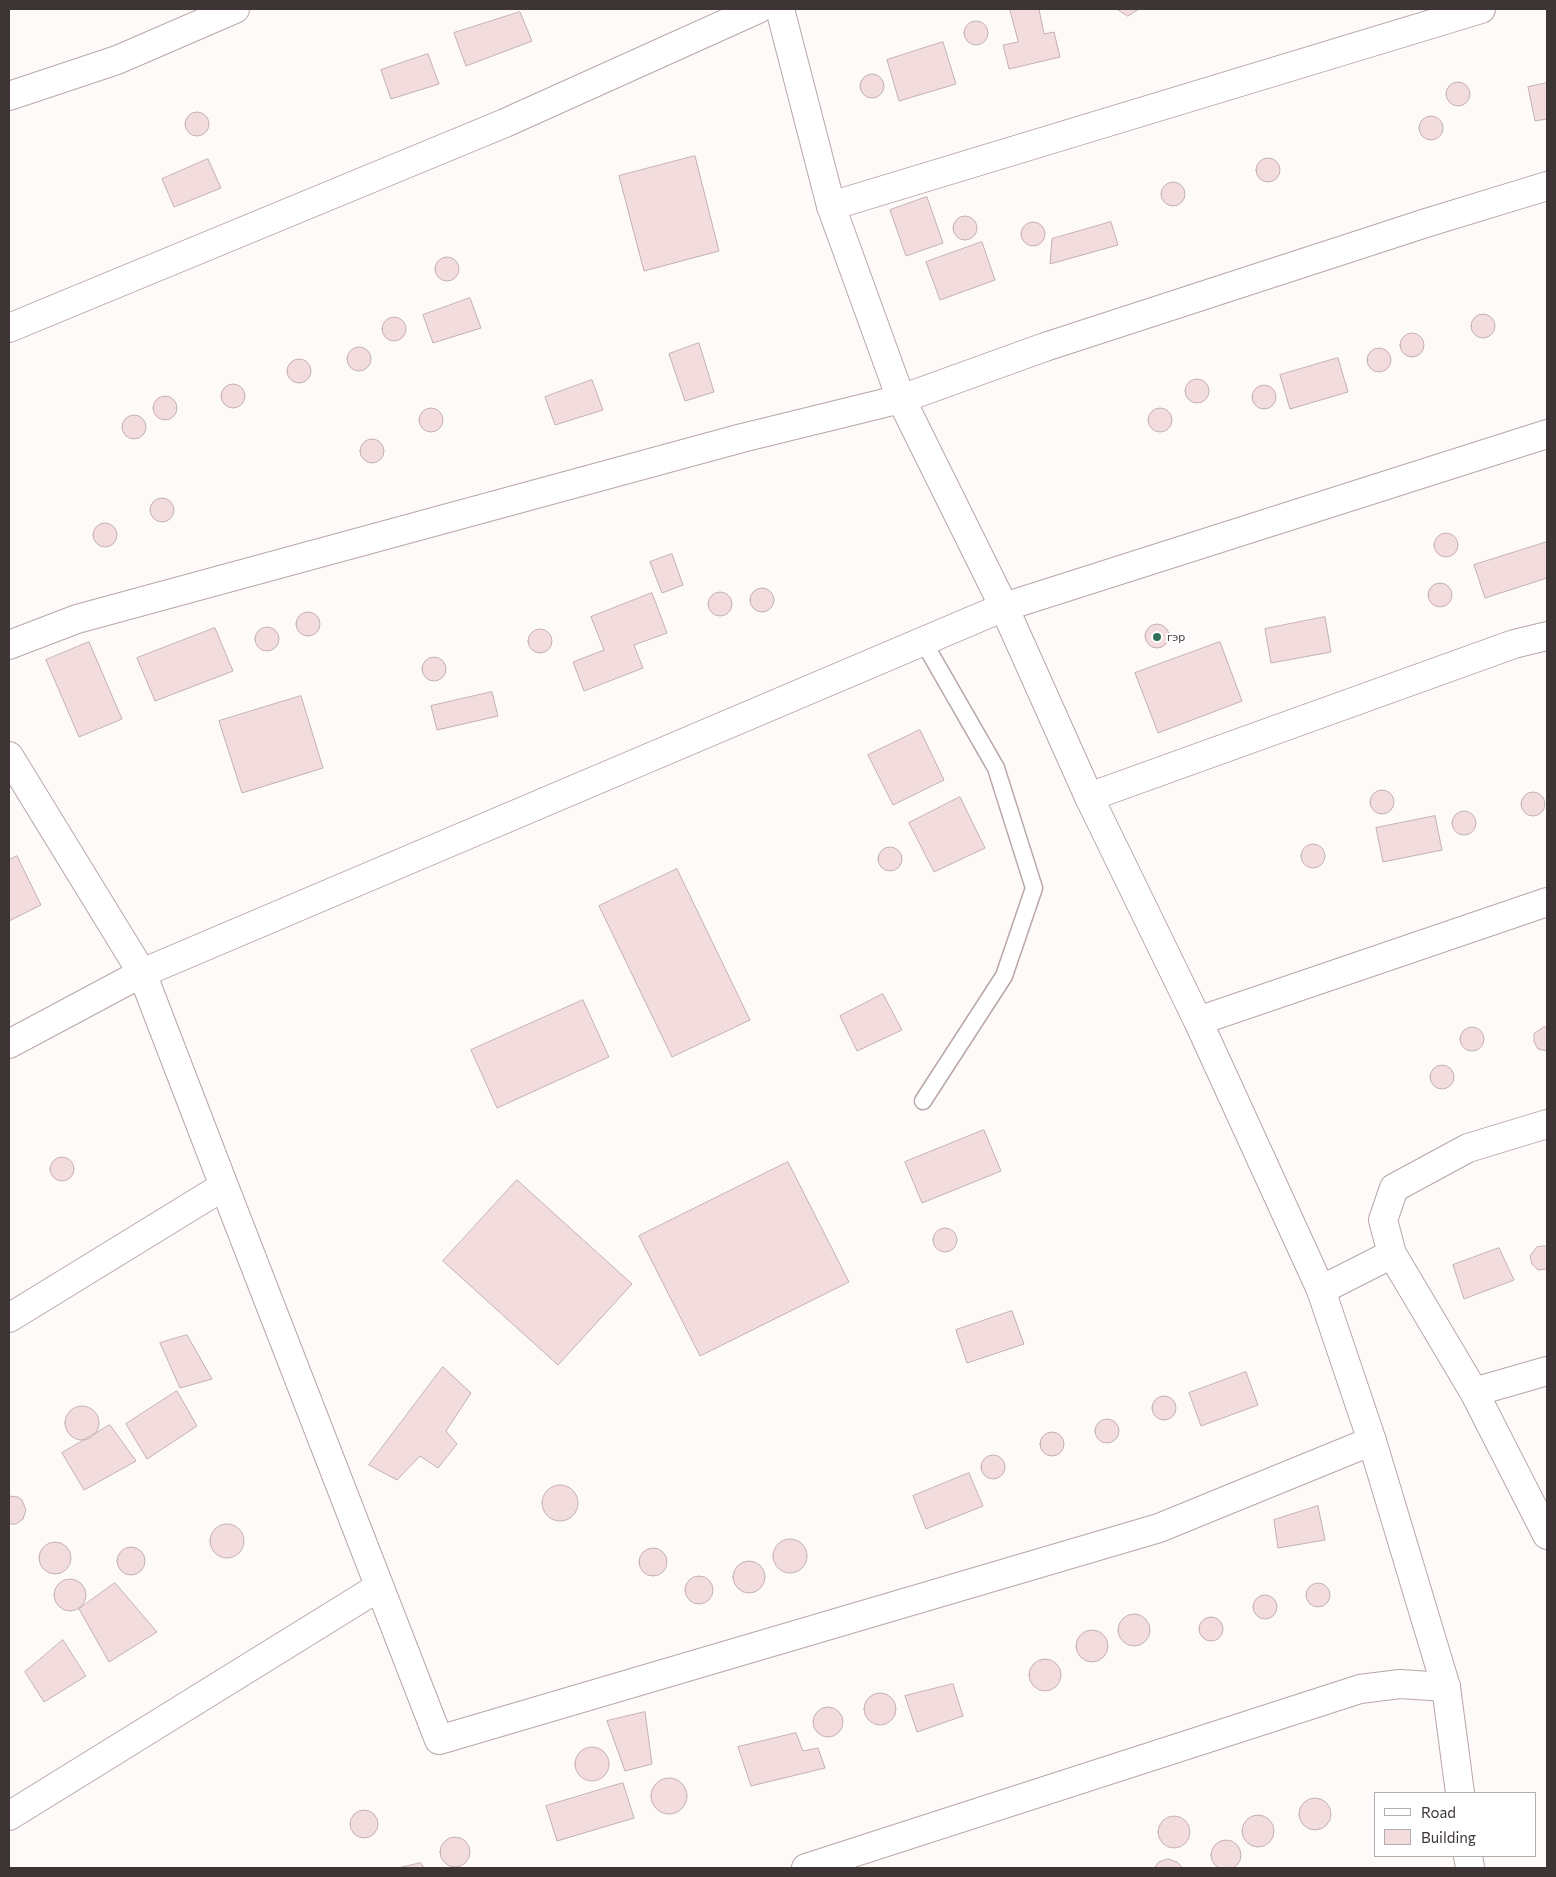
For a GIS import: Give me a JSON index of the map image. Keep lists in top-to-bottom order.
{
  "places": ["гэр"],
  "legend": ["Road", "Building"]
}
